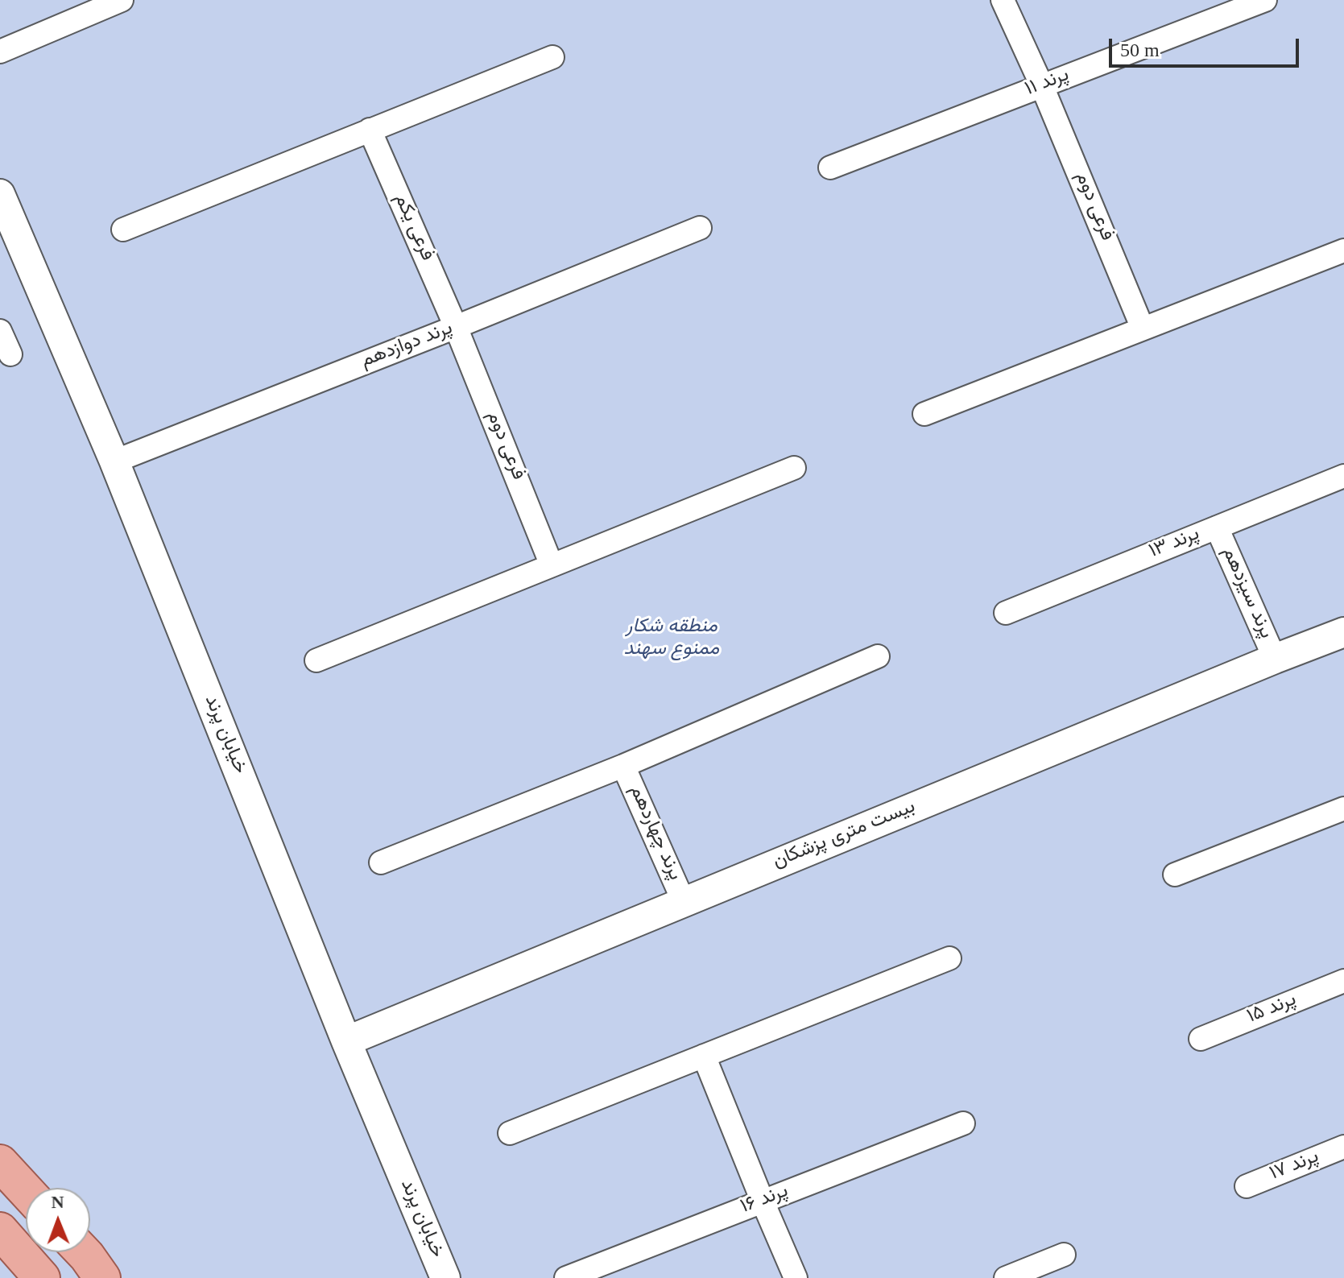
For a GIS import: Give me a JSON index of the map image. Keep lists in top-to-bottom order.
{
  "streets": {
    "street": [
      "پرند ۱۱",
      "فرعی دوم",
      "فرعی یکم",
      "پرند دوازدهم",
      "پرند ۱۳",
      "پرند سیزدهم",
      "خیابان پرند",
      "پرند چهاردهم",
      "بیست متری پزشکان",
      "پرند ۱۵",
      "پرند ۱۷",
      "پرند ۱۶"
    ]
  },
  "crossings": [
    ["پرند ۱۱", "فرعی دوم"],
    ["فرعی دوم", "فرعی یکم"],
    ["فرعی دوم", "پرند دوازدهم"],
    ["فرعی یکم", "پرند دوازدهم"],
    ["پرند دوازدهم", "خیابان پرند"],
    ["پرند ۱۳", "پرند سیزدهم"],
    ["پرند سیزدهم", "بیست متری پزشکان"],
    ["خیابان پرند", "بیست متری پزشکان"],
    ["پرند چهاردهم", "بیست متری پزشکان"]
  ],
  "parks": ["منطقه شکار ممنوع سهند"],
  "scale_bar": "50 m",
  "north": "top"
}
